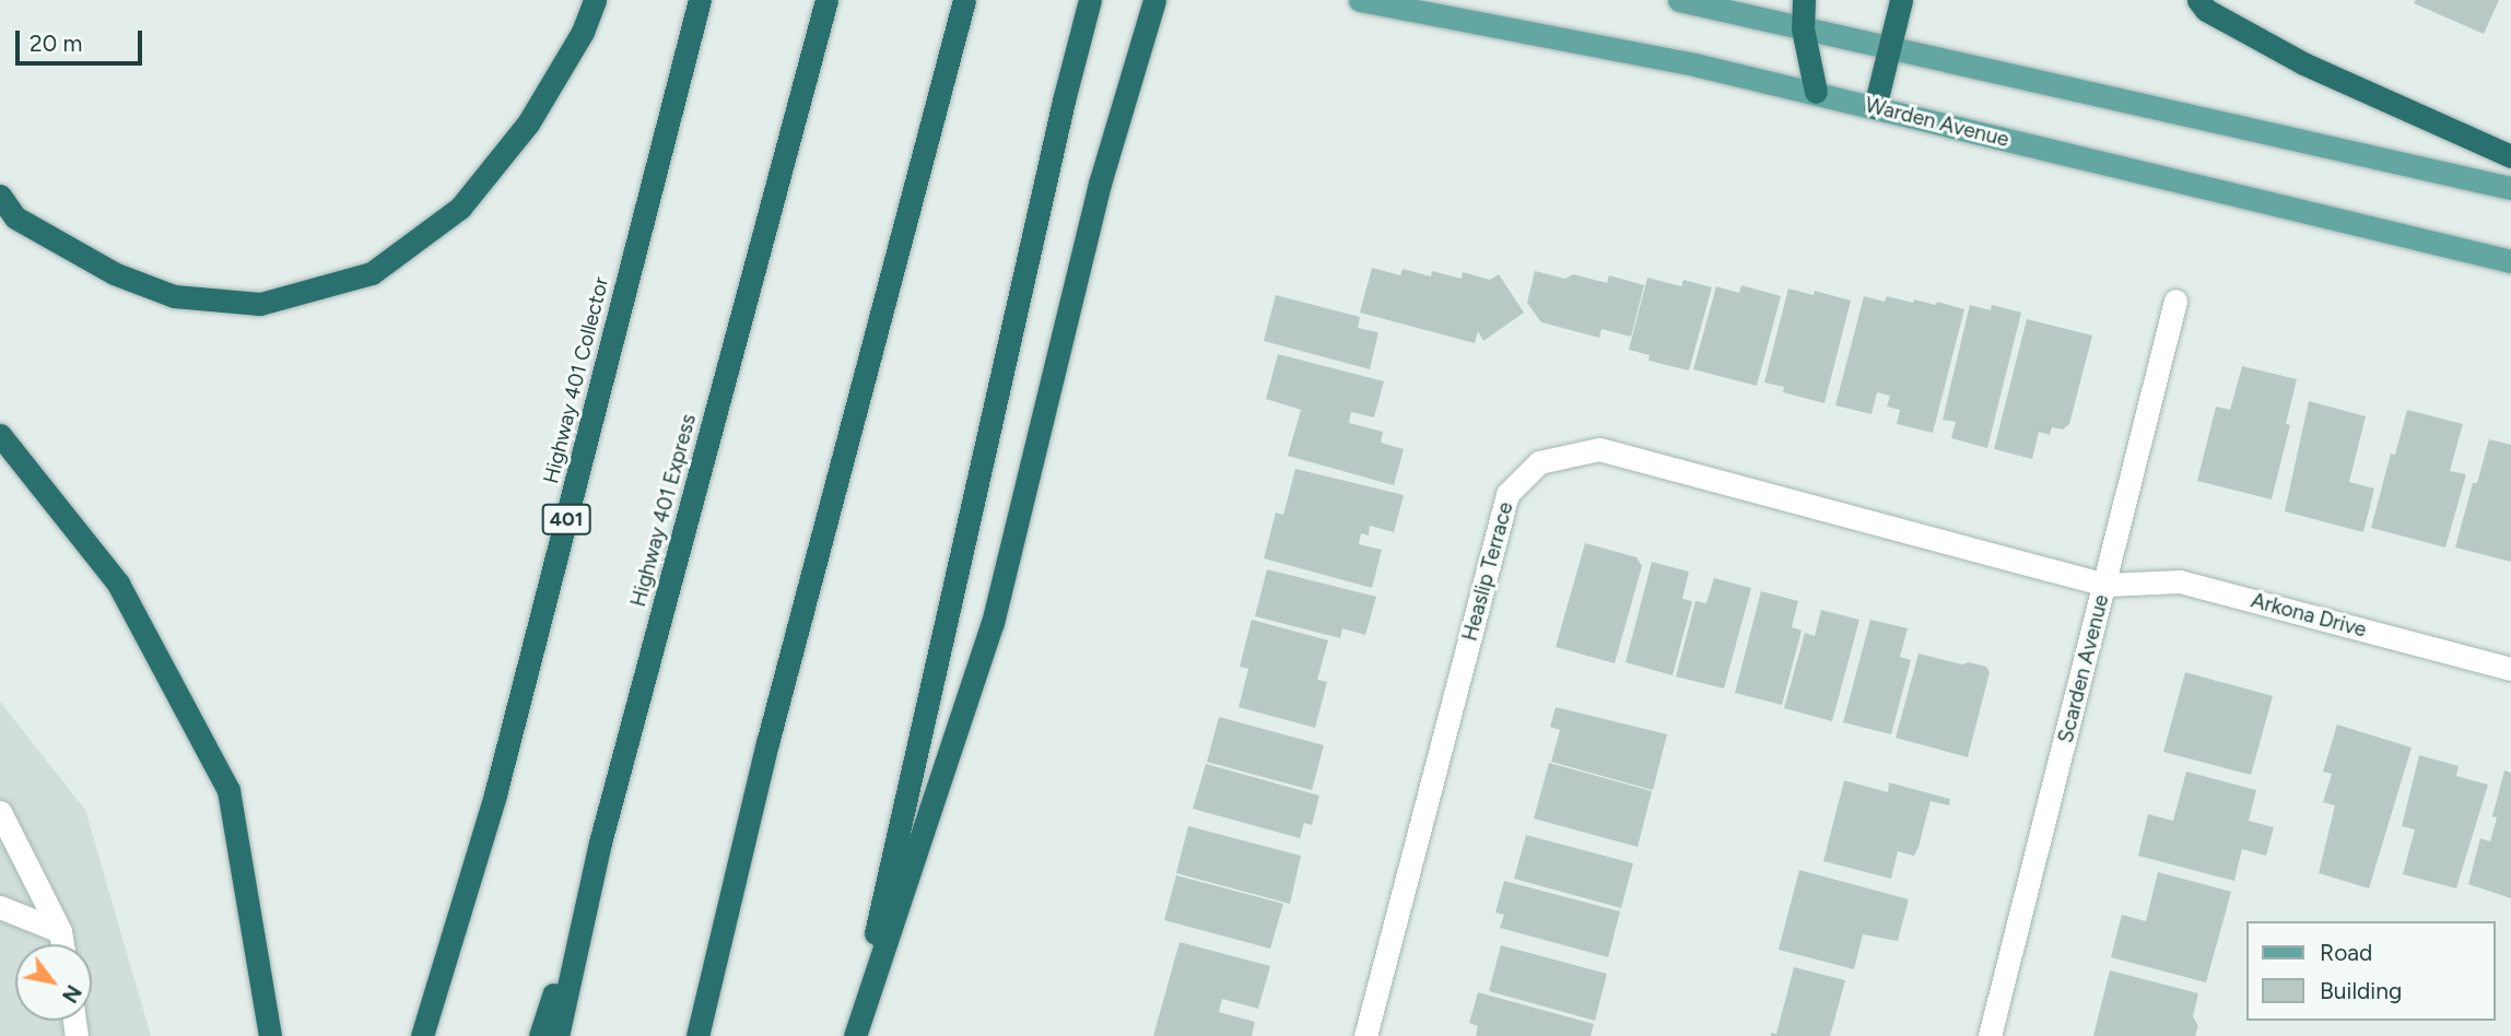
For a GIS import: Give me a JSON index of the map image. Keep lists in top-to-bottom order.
{
  "streets": {
    "highway": ["Highway 401 Collector", "Highway 401 Express", "401"],
    "main road": ["Warden Avenue"],
    "street": ["Heaslip Terrace", "Arkona Drive", "Scarden Avenue"]
  },
  "crossings": [
    ["Heaslip Terrace", "Arkona Drive"],
    ["Heaslip Terrace", "Scarden Avenue"],
    ["Arkona Drive", "Scarden Avenue"]
  ],
  "legend": ["Road", "Building"],
  "scale_bar": "20 m",
  "north": "bottom right"
}
